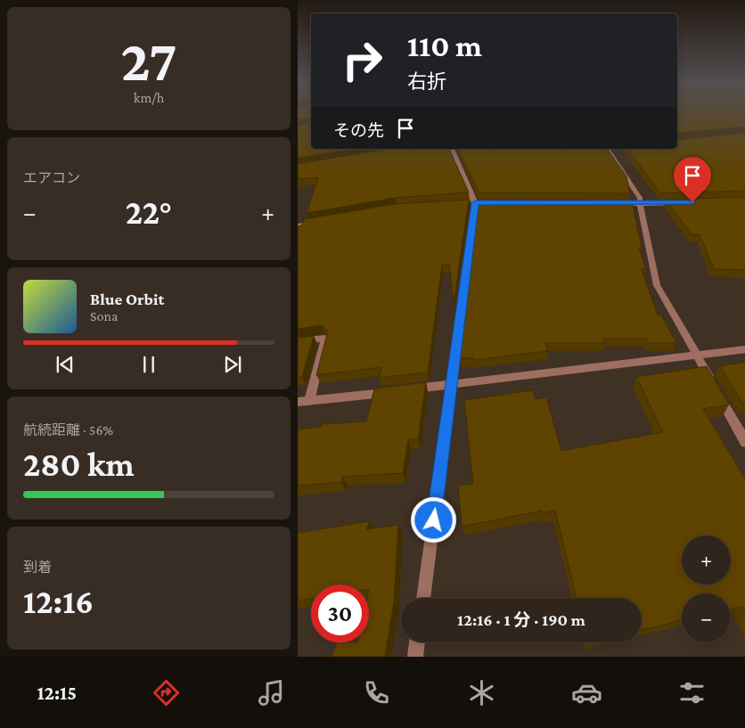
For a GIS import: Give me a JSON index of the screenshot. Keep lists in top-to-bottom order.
{
  "page": {
    "tile": [
      ["27", "km/h"],
      "エアコン",
      ["航続距離 · 56%", "280 km"],
      ["到着", "12:16"]
    ],
    "turn": ["110 m", "右折"],
    "then": "その先",
    "heat": ["−", "22°", "+"],
    "song": ["Blue Orbit", "Sona"],
    "map_buttons": ["+", "−"],
    "limit": "30",
    "trip": "12:16 · 1 分 · 190 m",
    "tabs": "12:15"
  }
}
